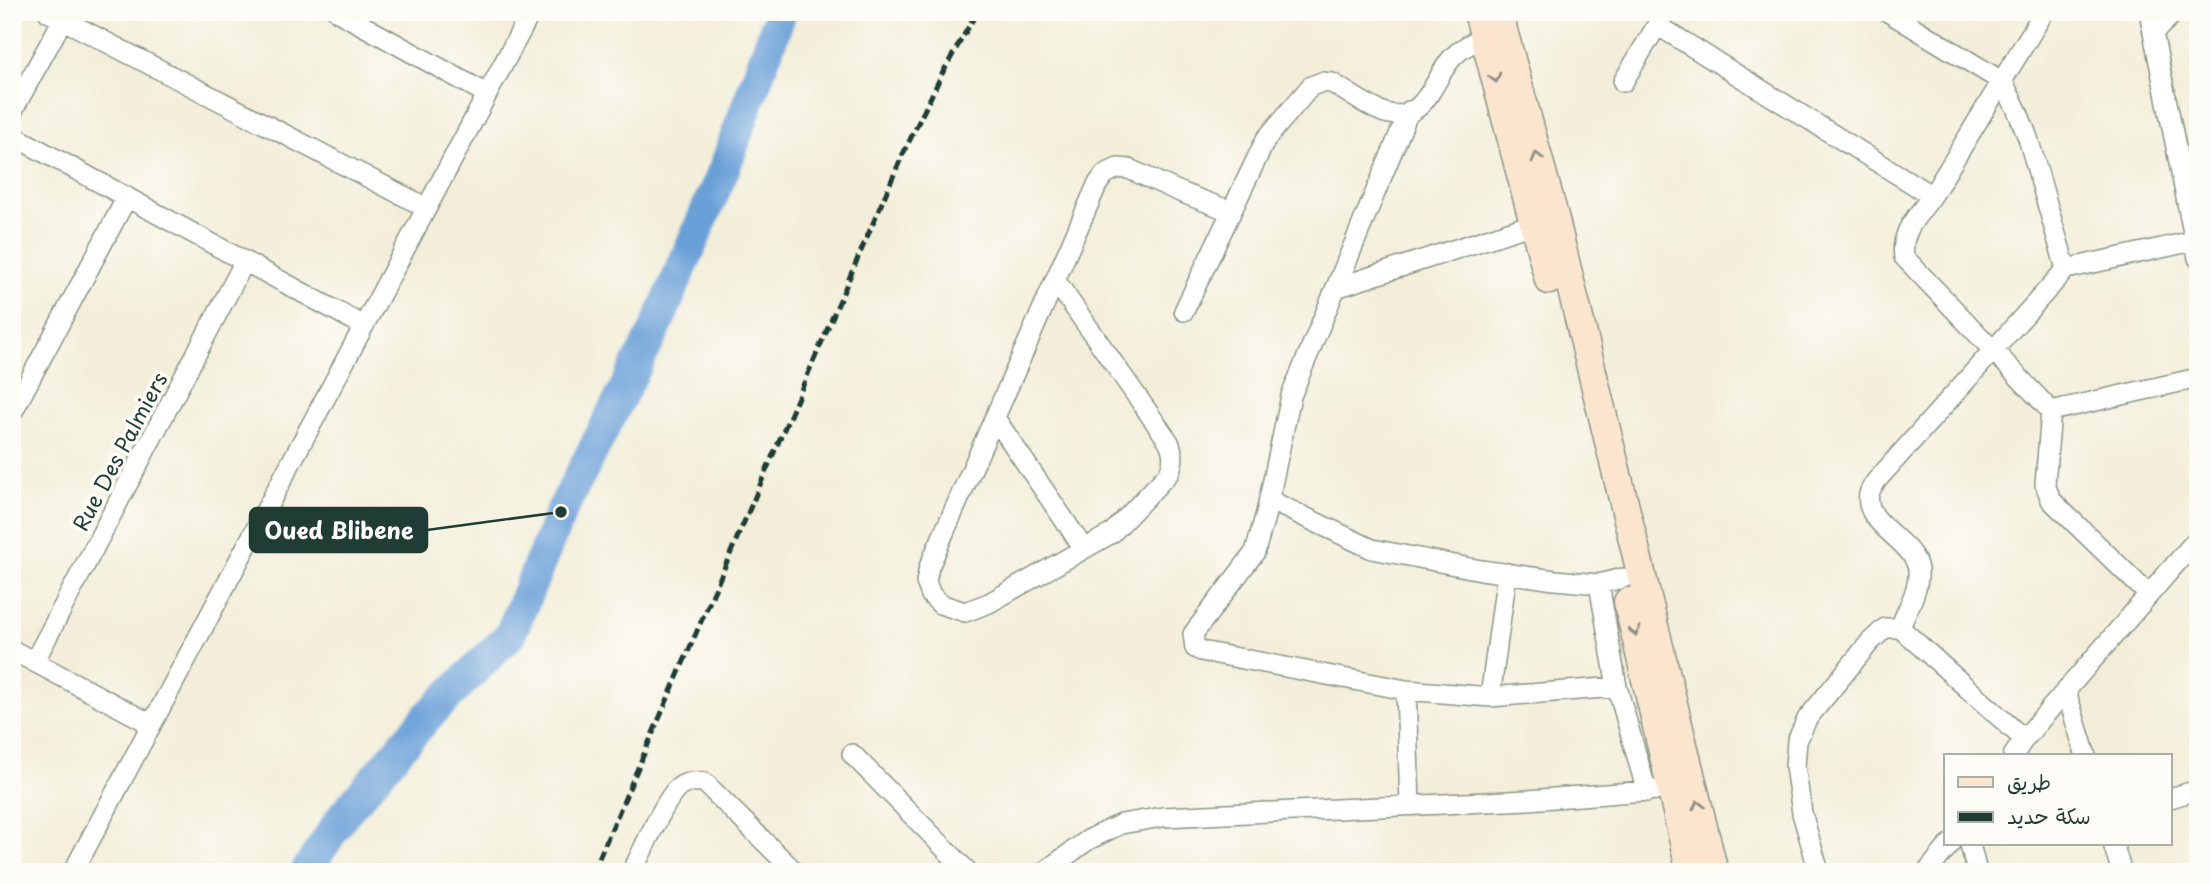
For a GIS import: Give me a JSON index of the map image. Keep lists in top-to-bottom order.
{
  "streets": {
    "street": ["Rue Des Palmiers"]
  },
  "places": ["Oued Blibene"],
  "legend": ["طريق", "سكة حديد"]
}
